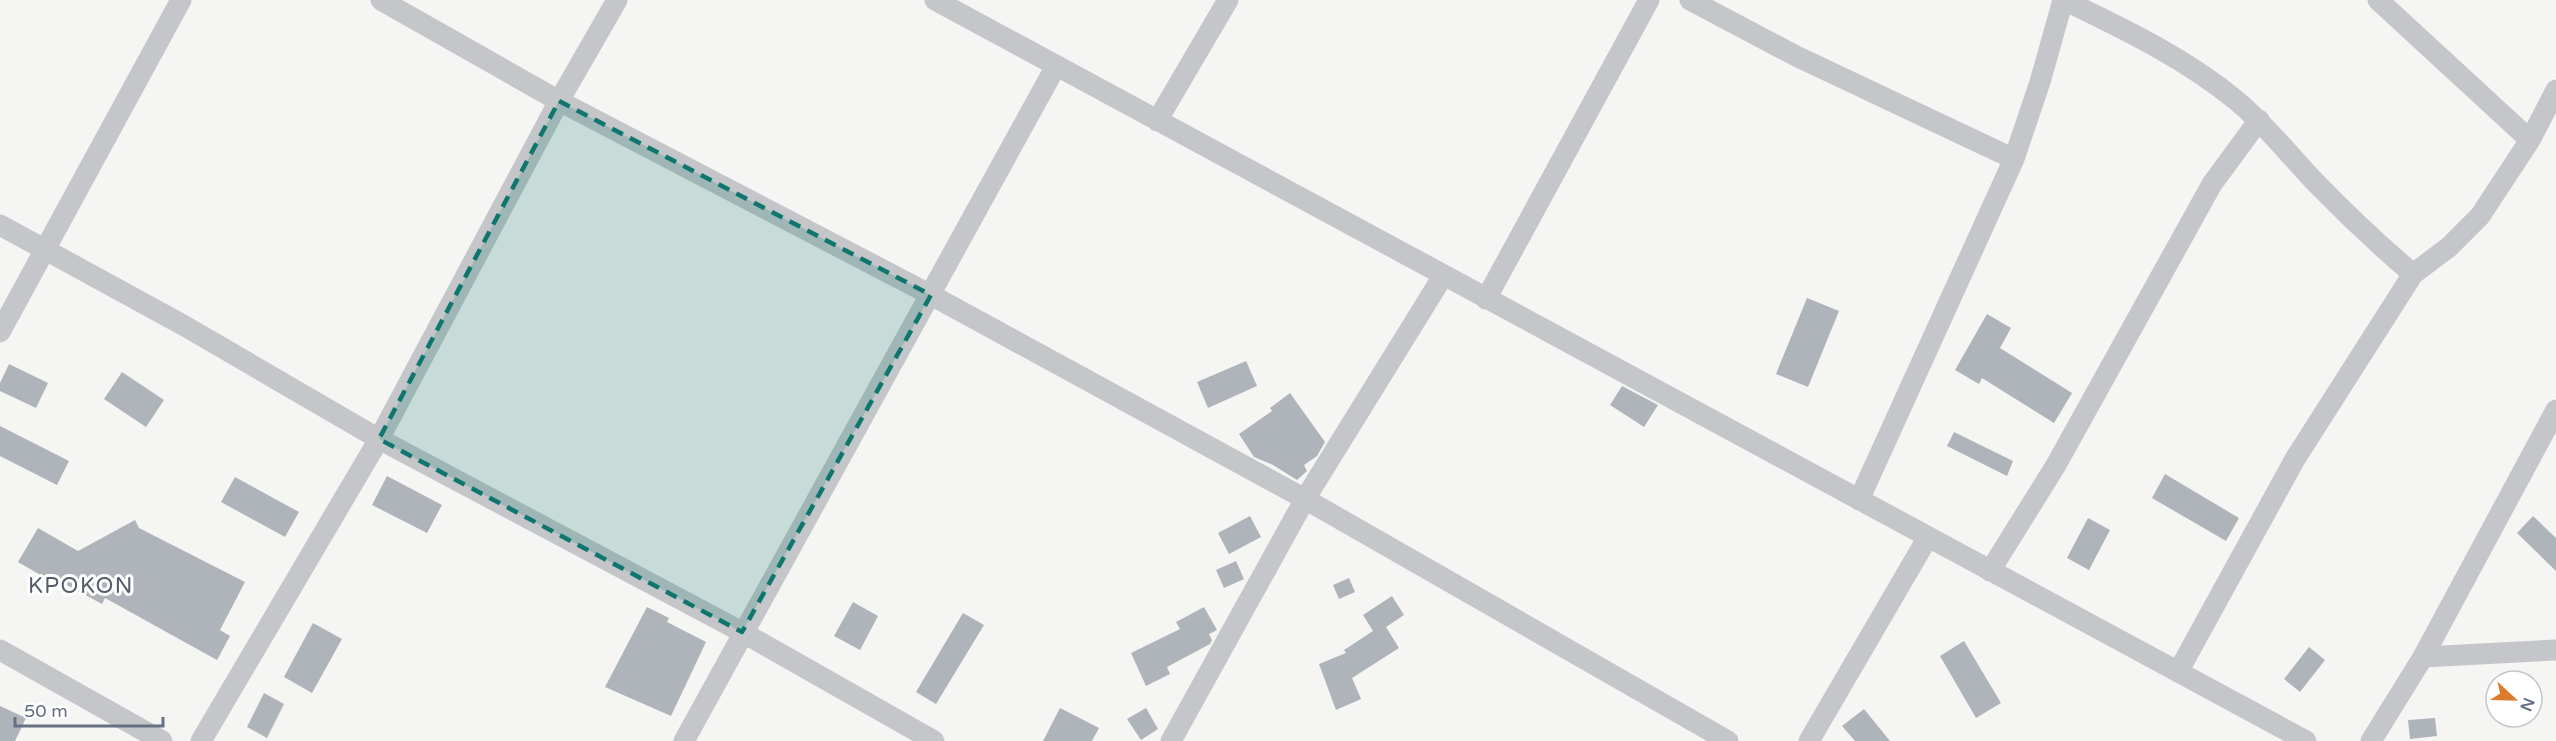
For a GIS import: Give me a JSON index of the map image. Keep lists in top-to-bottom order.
{
  "districts": ["KPOKON"],
  "scale_bar": "50 m",
  "north": "right"
}
